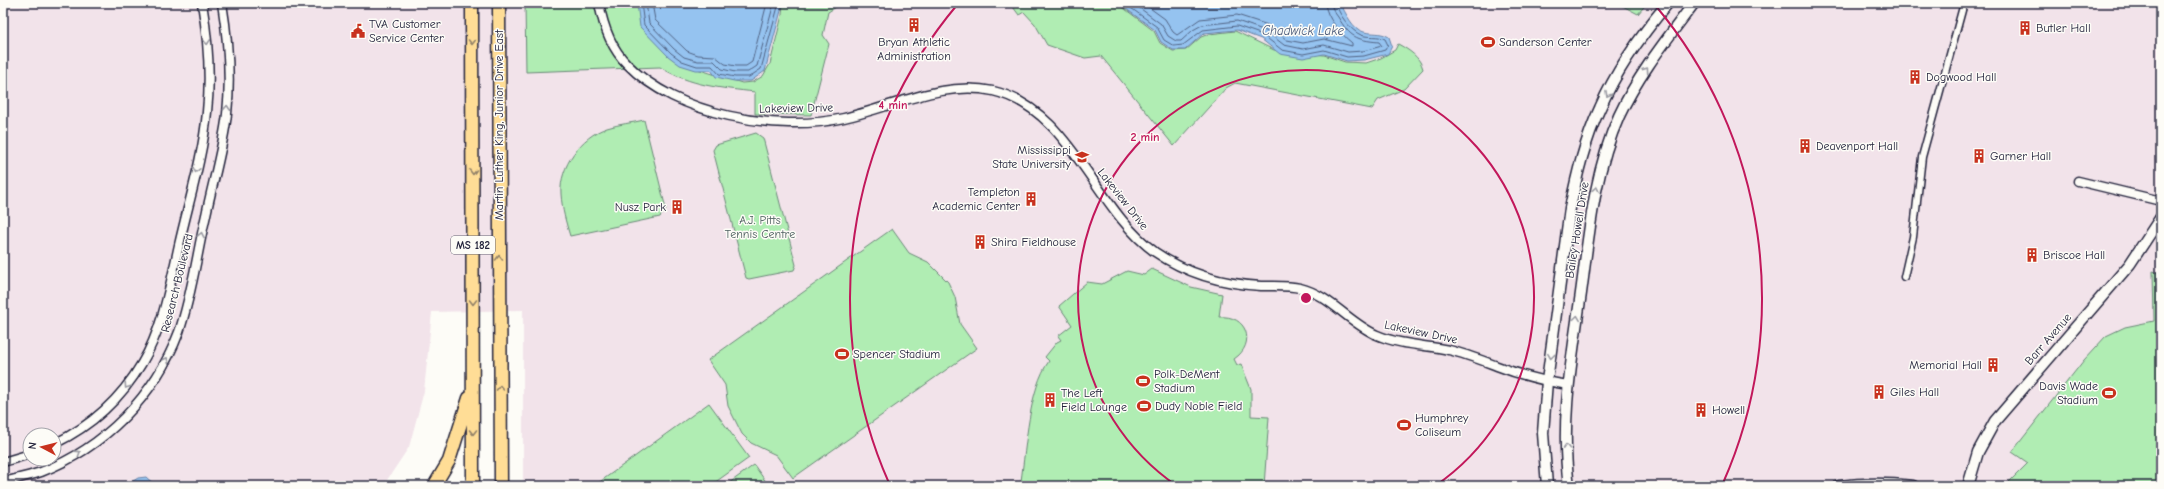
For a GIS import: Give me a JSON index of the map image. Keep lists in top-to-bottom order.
{
  "streets": {
    "main road": ["Martin Luther King, Junior Drive East", "MS 182"],
    "street": [
      "Lakeview Drive",
      "Bailey Howell Drive",
      "Research Boulevard",
      "Barr Avenue"
    ]
  },
  "crossings": [
    ["Lakeview Drive", "Bailey Howell Drive"]
  ],
  "water": ["Chadwick Lake"],
  "parks": ["A.J. Pitts Tennis Centre"],
  "places": {
    "building": [
      "Bryan Athletic Administration",
      "Butler Hall",
      "Dogwood Hall",
      "Deavenport Hall",
      "Garner Hall",
      "Templeton Academic Center",
      "Nusz Park",
      "Shira Fieldhouse",
      "Briscoe Hall",
      "Memorial Hall",
      "Giles Hall",
      "The Left Field Lounge",
      "Howell"
    ],
    "public building": ["TVA Customer Service Center"],
    "sports": [
      "Sanderson Center",
      "Spencer Stadium",
      "Polk-DeMent Stadium",
      "Davis Wade Stadium",
      "Dudy Noble Field",
      "Humphrey Coliseum"
    ],
    "school or university": ["Mississippi State University"]
  },
  "north": "left",
  "rings": ["4 min", "2 min"]
}
